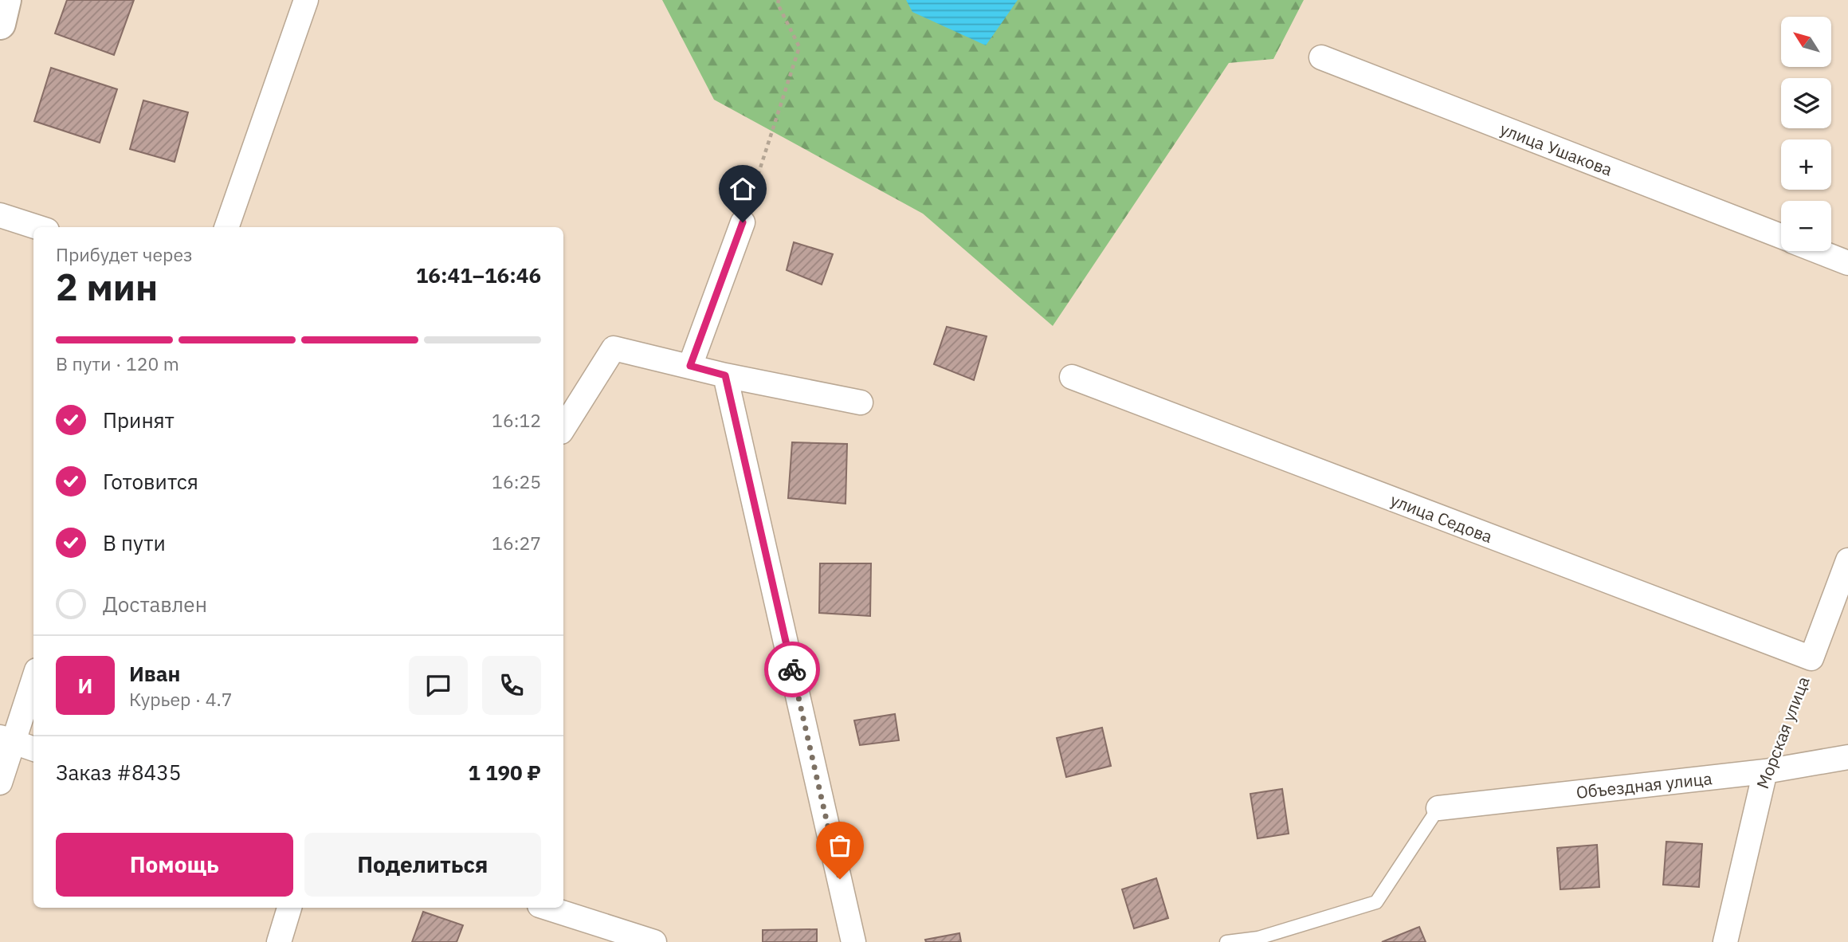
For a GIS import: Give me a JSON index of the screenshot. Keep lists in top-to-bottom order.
{
  "streets": {
    "street": [
      "улица Ушакова",
      "улица Седова",
      "Морская улица",
      "Объездная улица"
    ]
  },
  "crossings": [
    ["улица Седова", "Морская улица"],
    ["Морская улица", "Объездная улица"]
  ],
  "north": "top left",
  "page": {
    "map_buttons": ["+", "−"],
    "heading": ["2 мин", "Прибудет через", "16:41–16:46"],
    "panel": [
      "Иван",
      "Курьер · 4.7",
      "Заказ #8435",
      "1 190 ₽"
    ],
    "bar": "В пути · 120 m",
    "list": [
      ["Принят", "16:12"],
      ["Готовится", "16:25"],
      ["В пути", "16:27"],
      "Доставлен"
    ],
    "round": "И",
    "buttons": ["Помощь", "Поделиться"]
  }
}
